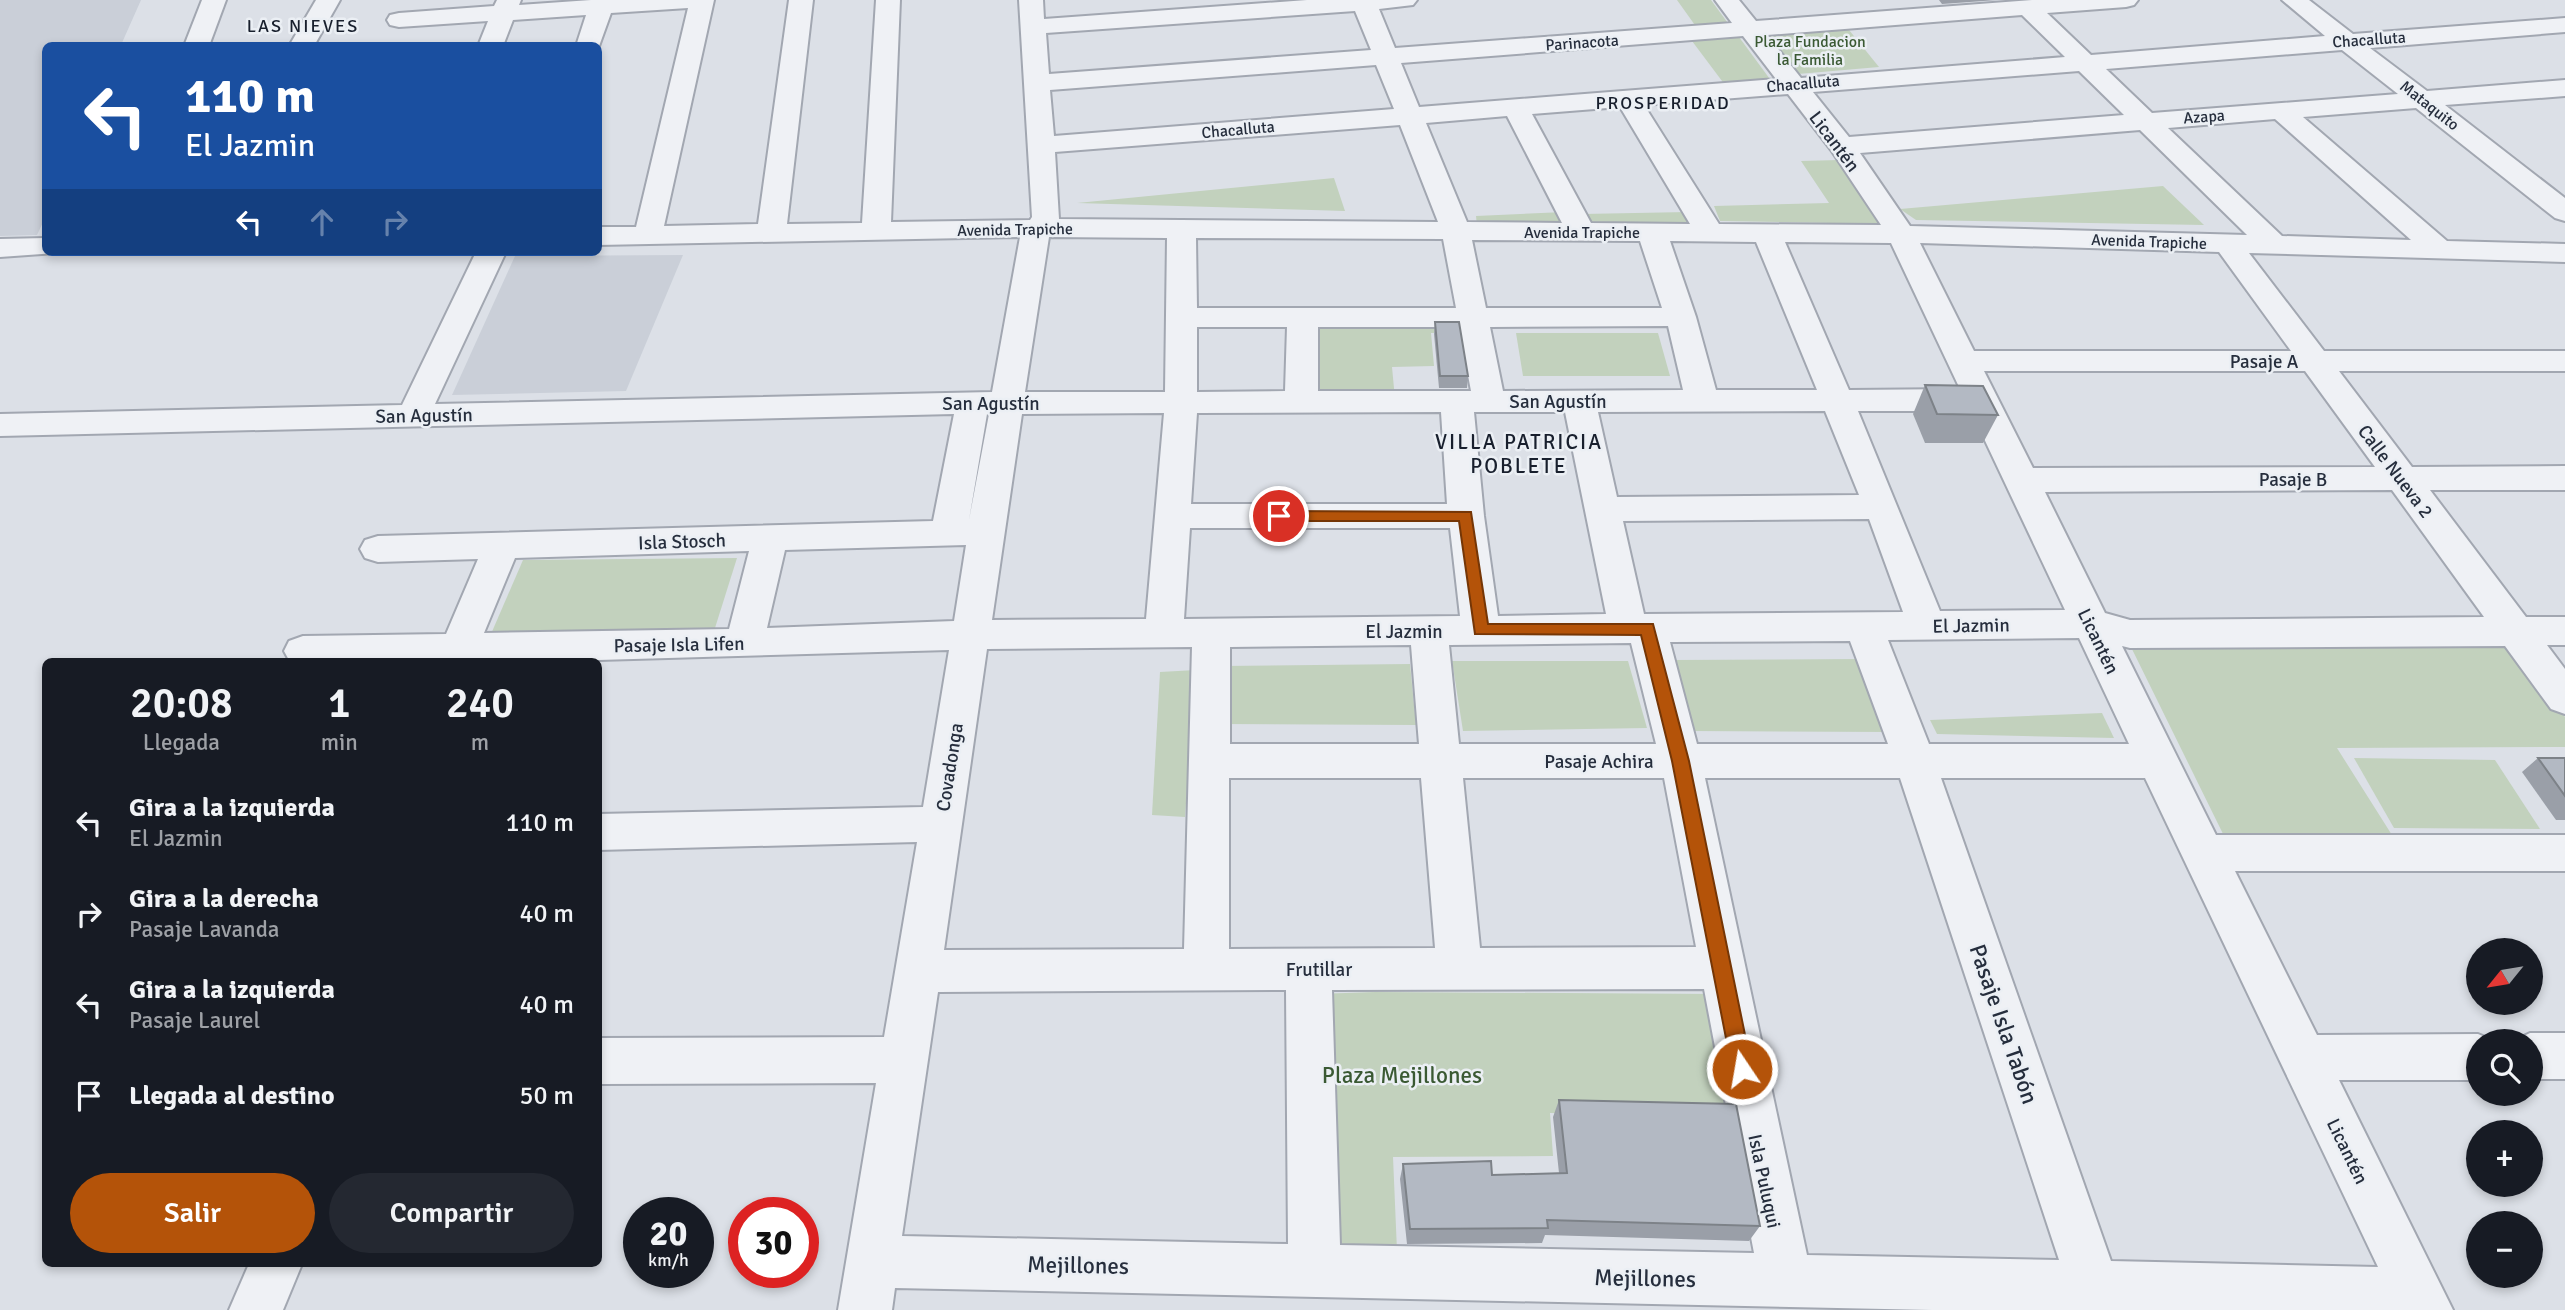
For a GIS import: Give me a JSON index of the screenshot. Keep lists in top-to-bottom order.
{
  "streets": {
    "street": [
      "Chacalluta",
      "Parinacota",
      "Mataquito",
      "Azapa",
      "Licantén",
      "Avenida Trapiche",
      "Pasaje A",
      "San Agustín",
      "Calle Nueva 2",
      "Pasaje B",
      "Isla Stosch",
      "El Jazmin",
      "Pasaje Isla Lifen",
      "Pasaje Achira",
      "Covadonga",
      "Frutillar",
      "Pasaje Isla Tabón",
      "Isla Puluqui",
      "Mejillones"
    ]
  },
  "crossings": [
    ["Chacalluta", "Mataquito"],
    ["Chacalluta", "Licantén"],
    ["Chacalluta", "Covadonga"],
    ["Parinacota", "Licantén"],
    ["Parinacota", "Covadonga"],
    ["Mataquito", "Azapa"],
    ["Azapa", "Licantén"],
    ["Licantén", "Avenida Trapiche"],
    ["Licantén", "Pasaje A"],
    ["Licantén", "San Agustín"],
    ["Licantén", "Pasaje B"],
    ["Licantén", "El Jazmin"],
    ["Licantén", "Pasaje Achira"],
    ["Licantén", "Mejillones"],
    ["Avenida Trapiche", "Calle Nueva 2"],
    ["Avenida Trapiche", "Covadonga"],
    ["Pasaje A", "Calle Nueva 2"],
    ["San Agustín", "Covadonga"],
    ["San Agustín", "Isla Puluqui"],
    ["Calle Nueva 2", "Pasaje B"],
    ["Calle Nueva 2", "El Jazmin"],
    ["Isla Stosch", "Covadonga"],
    ["El Jazmin", "Pasaje Isla Lifen"],
    ["El Jazmin", "Covadonga"],
    ["El Jazmin", "Pasaje Isla Tabón"],
    ["El Jazmin", "Isla Puluqui"],
    ["Pasaje Isla Lifen", "Covadonga"],
    ["Pasaje Achira", "Pasaje Isla Tabón"],
    ["Pasaje Achira", "Isla Puluqui"],
    ["Covadonga", "Frutillar"],
    ["Covadonga", "Mejillones"],
    ["Frutillar", "Isla Puluqui"],
    ["Pasaje Isla Tabón", "Mejillones"],
    ["Isla Puluqui", "Mejillones"]
  ],
  "districts": ["LAS NIEVES", "PROSPERIDAD", "VILLA PATRICIA POBLETE"],
  "parks": ["Plaza Fundacion la Familia", "Plaza Mejillones"],
  "north": "bottom left",
  "page": {
    "turn": ["110 m", "El Jazmin"],
    "eta": [
      "20:08",
      "Llegada",
      "1",
      "min",
      "240",
      "m"
    ],
    "list": [
      {
        "name": "Gira a la izquierda",
        "note": "El Jazmin",
        "value": "110 m"
      },
      {
        "name": "Gira a la derecha",
        "note": "Pasaje Lavanda",
        "value": "40 m"
      },
      {
        "name": "Gira a la izquierda",
        "note": "Pasaje Laurel",
        "value": "40 m"
      },
      {
        "name": "Llegada al destino",
        "value": "50 m"
      }
    ],
    "map_buttons": ["+", "−"],
    "buttons": ["Salir", "Compartir"],
    "speed": "20 km/h",
    "limit": "30"
  }
}
